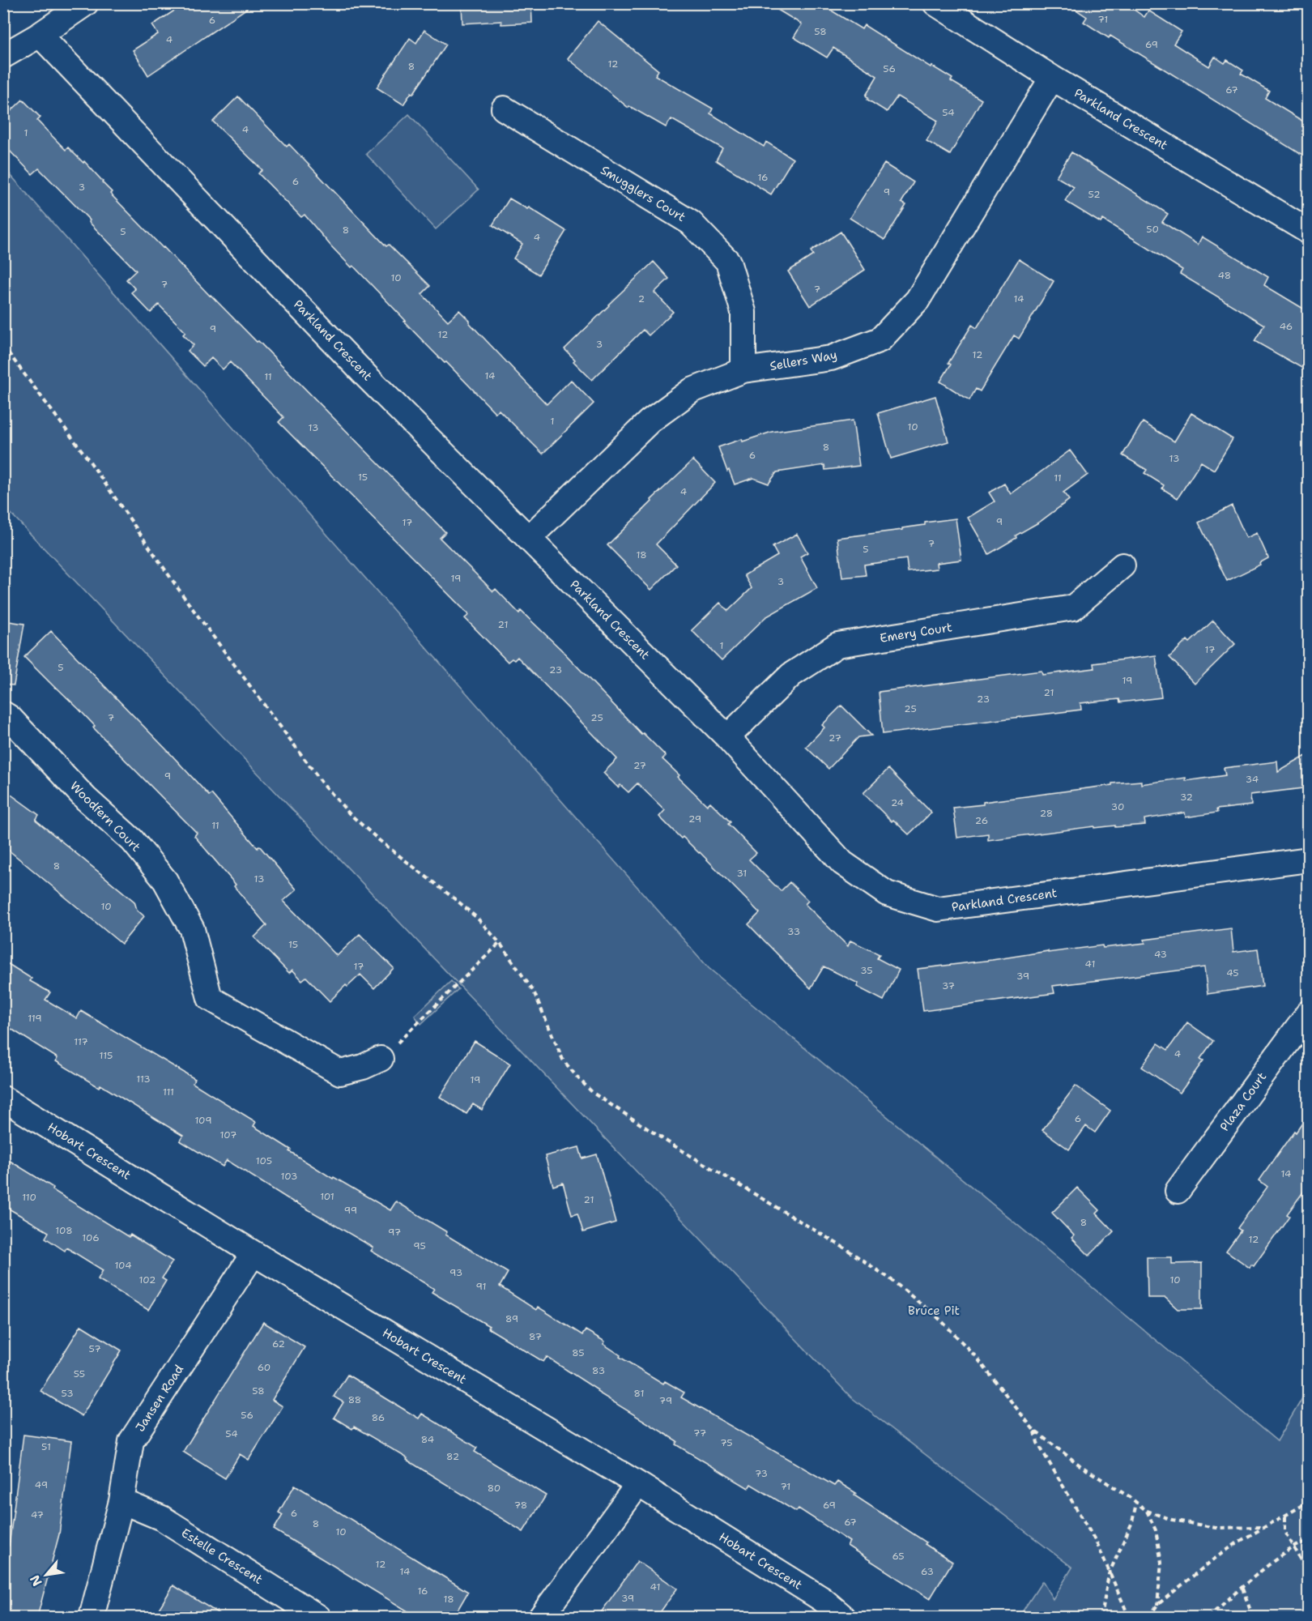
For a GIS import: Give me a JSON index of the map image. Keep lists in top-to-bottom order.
{
  "streets": {
    "street": [
      "Parkland Crescent",
      "Smugglers Court",
      "Sellers Way",
      "Emery Court",
      "Woodfern Court",
      "Plaza Court",
      "Hobart Crescent",
      "Jansen Road",
      "Estelle Crescent"
    ]
  },
  "crossings": [
    ["Parkland Crescent", "Sellers Way"],
    ["Parkland Crescent", "Emery Court"],
    ["Smugglers Court", "Sellers Way"],
    ["Hobart Crescent", "Jansen Road"],
    ["Jansen Road", "Estelle Crescent"]
  ],
  "parks": ["Bruce Pit"],
  "house_numbers": [
    "71",
    "6",
    "58",
    "4",
    "69",
    "12",
    "8",
    "56",
    "67",
    "54",
    "4",
    "1",
    "16",
    "6",
    "3",
    "9",
    "52",
    "50",
    "8",
    "5",
    "4",
    "48",
    "10",
    "7",
    "7",
    "2",
    "14",
    "46",
    "9",
    "12",
    "3",
    "12",
    "14",
    "11",
    "1",
    "10",
    "13",
    "8",
    "6",
    "13",
    "15",
    "11",
    "4",
    "9",
    "17",
    "7",
    "5",
    "18",
    "19",
    "3",
    "21",
    "1",
    "17",
    "5",
    "23",
    "19",
    "21",
    "23",
    "25",
    "7",
    "25",
    "27",
    "27",
    "9",
    "34",
    "32",
    "24",
    "30",
    "28",
    "29",
    "26",
    "11",
    "8",
    "31",
    "13",
    "10",
    "33",
    "15",
    "43",
    "41",
    "17",
    "35",
    "45",
    "39",
    "37",
    "119",
    "117",
    "4",
    "115",
    "113",
    "19",
    "111",
    "6",
    "109",
    "107",
    "105",
    "14",
    "103",
    "101",
    "110",
    "21",
    "99",
    "8",
    "108",
    "97",
    "106",
    "12",
    "95",
    "104",
    "93",
    "102",
    "10",
    "91",
    "89",
    "87",
    "62",
    "57",
    "85",
    "60",
    "83",
    "55",
    "58",
    "53",
    "81",
    "88",
    "79",
    "56",
    "86",
    "77",
    "54",
    "84",
    "75",
    "51",
    "82",
    "73",
    "49",
    "71",
    "80",
    "78",
    "69",
    "6",
    "47",
    "67",
    "8",
    "10",
    "65",
    "12",
    "14",
    "63",
    "41",
    "16",
    "39",
    "18"
  ],
  "north": "bottom left"
}
